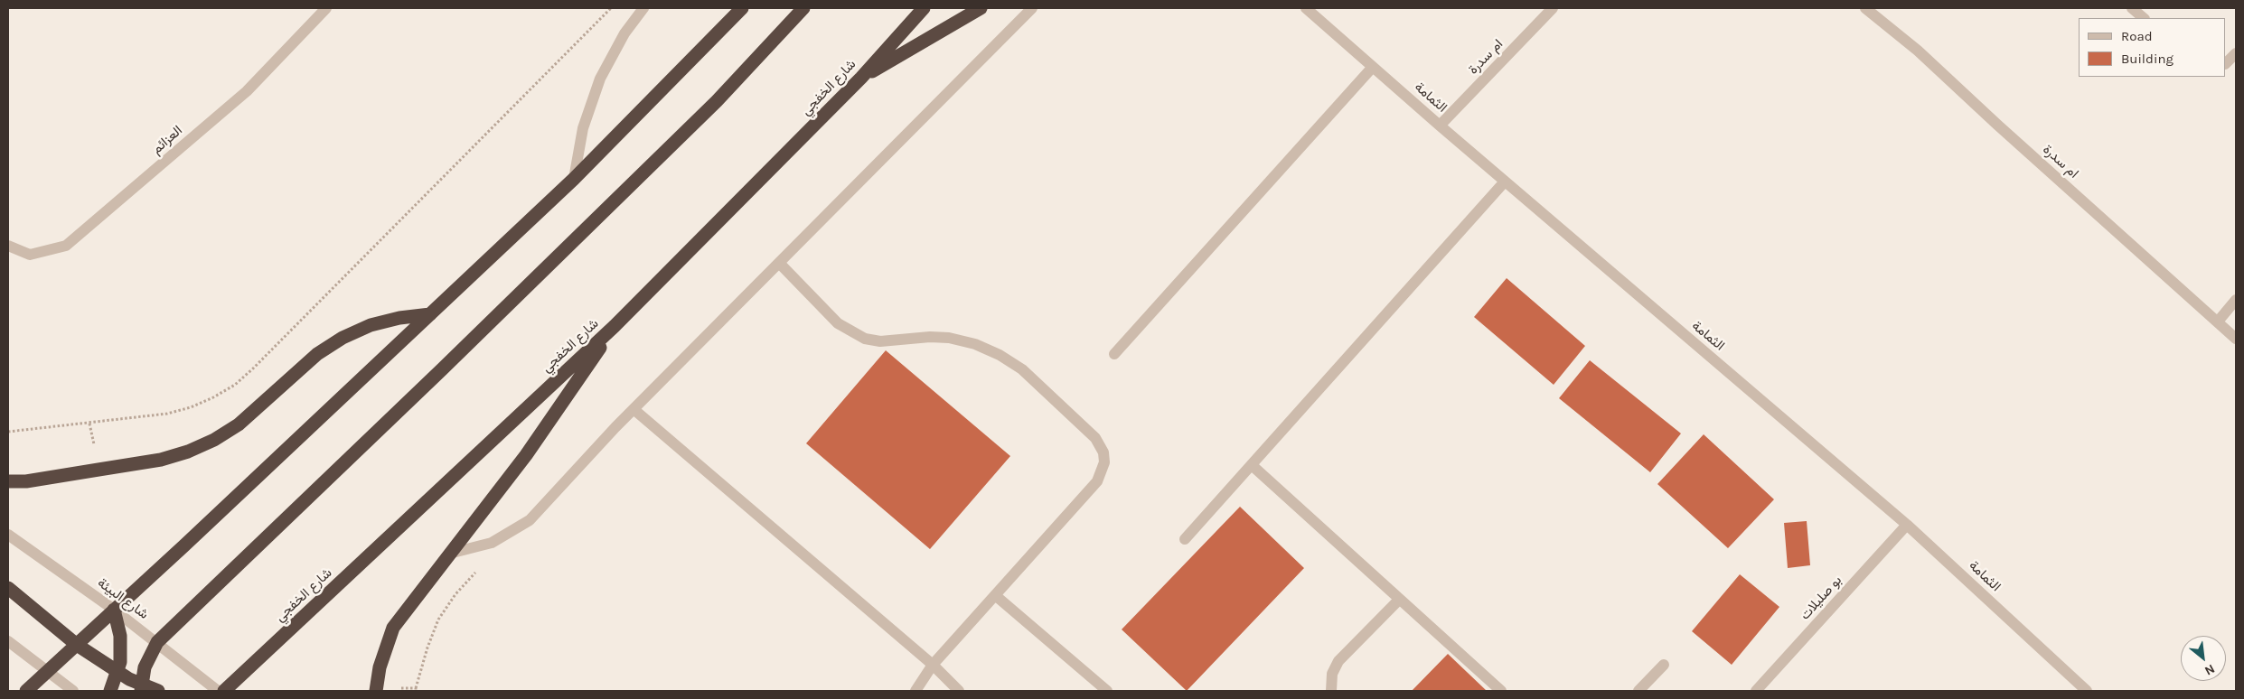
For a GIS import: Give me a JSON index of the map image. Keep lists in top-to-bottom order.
{
  "streets": {
    "highway": ["شارع الخفجي"],
    "street": [
      "ام سدرة",
      "الثمامة",
      "العزائم",
      "بو صليلات",
      "شارع البيئة"
    ]
  },
  "crossings": [
    ["ام سدرة", "الثمامة"],
    ["الثمامة", "بو صليلات"]
  ],
  "legend": ["Road", "Building"],
  "north": "bottom right"
}
